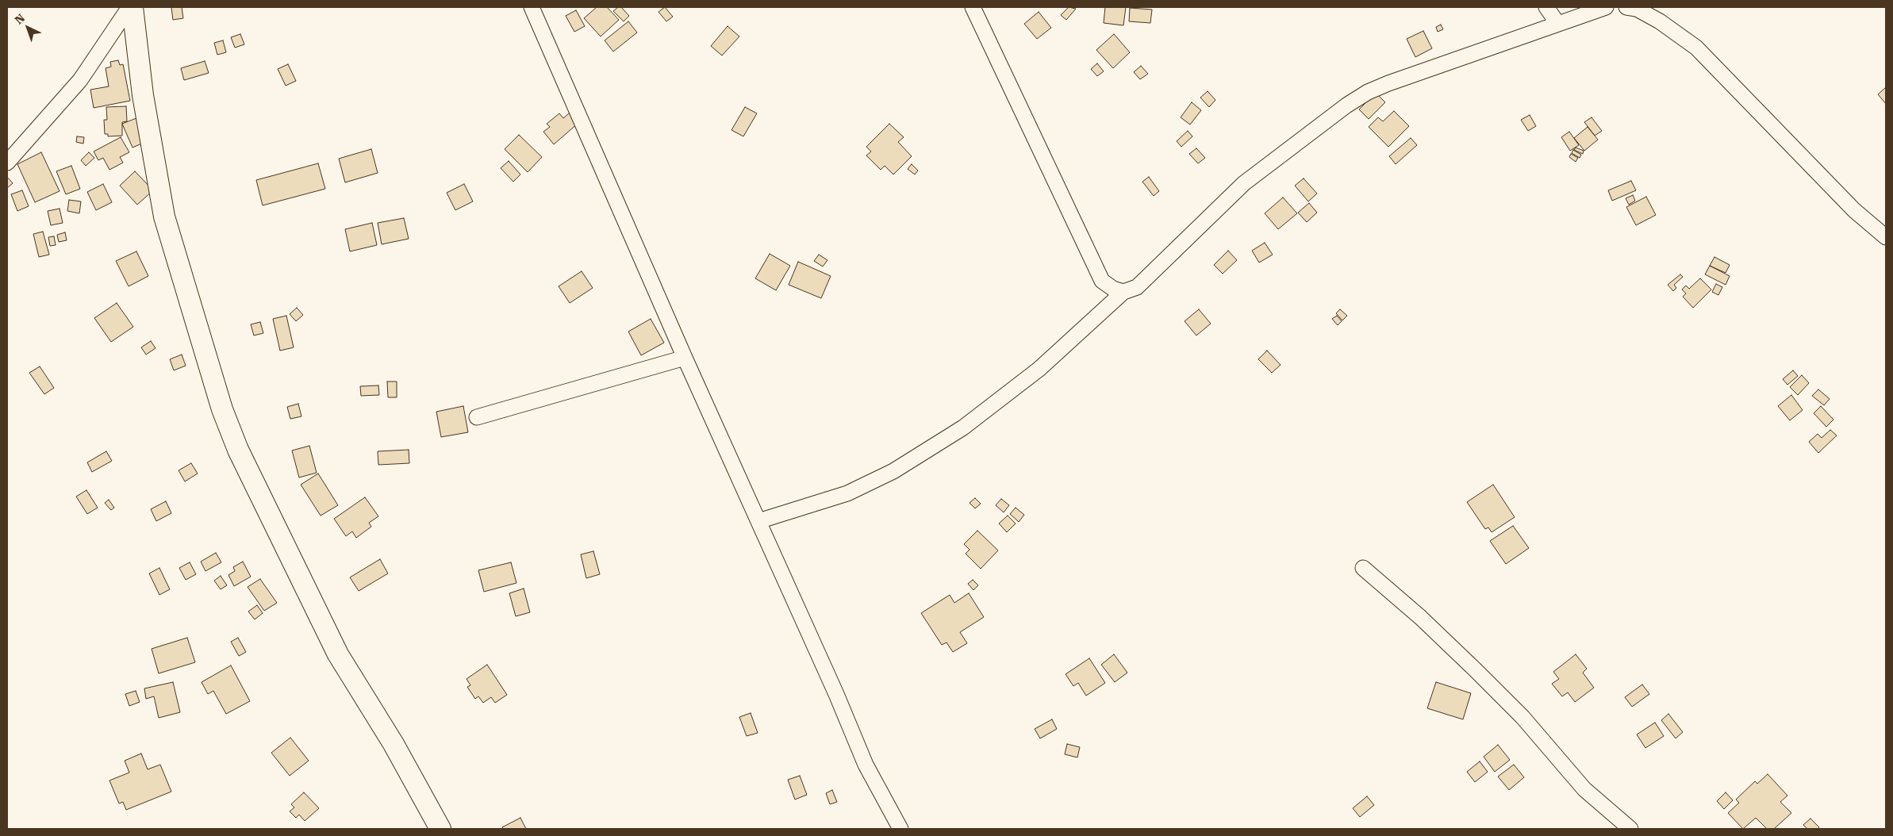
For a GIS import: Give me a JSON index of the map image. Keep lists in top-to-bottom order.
{
  "north": "top left"
}
